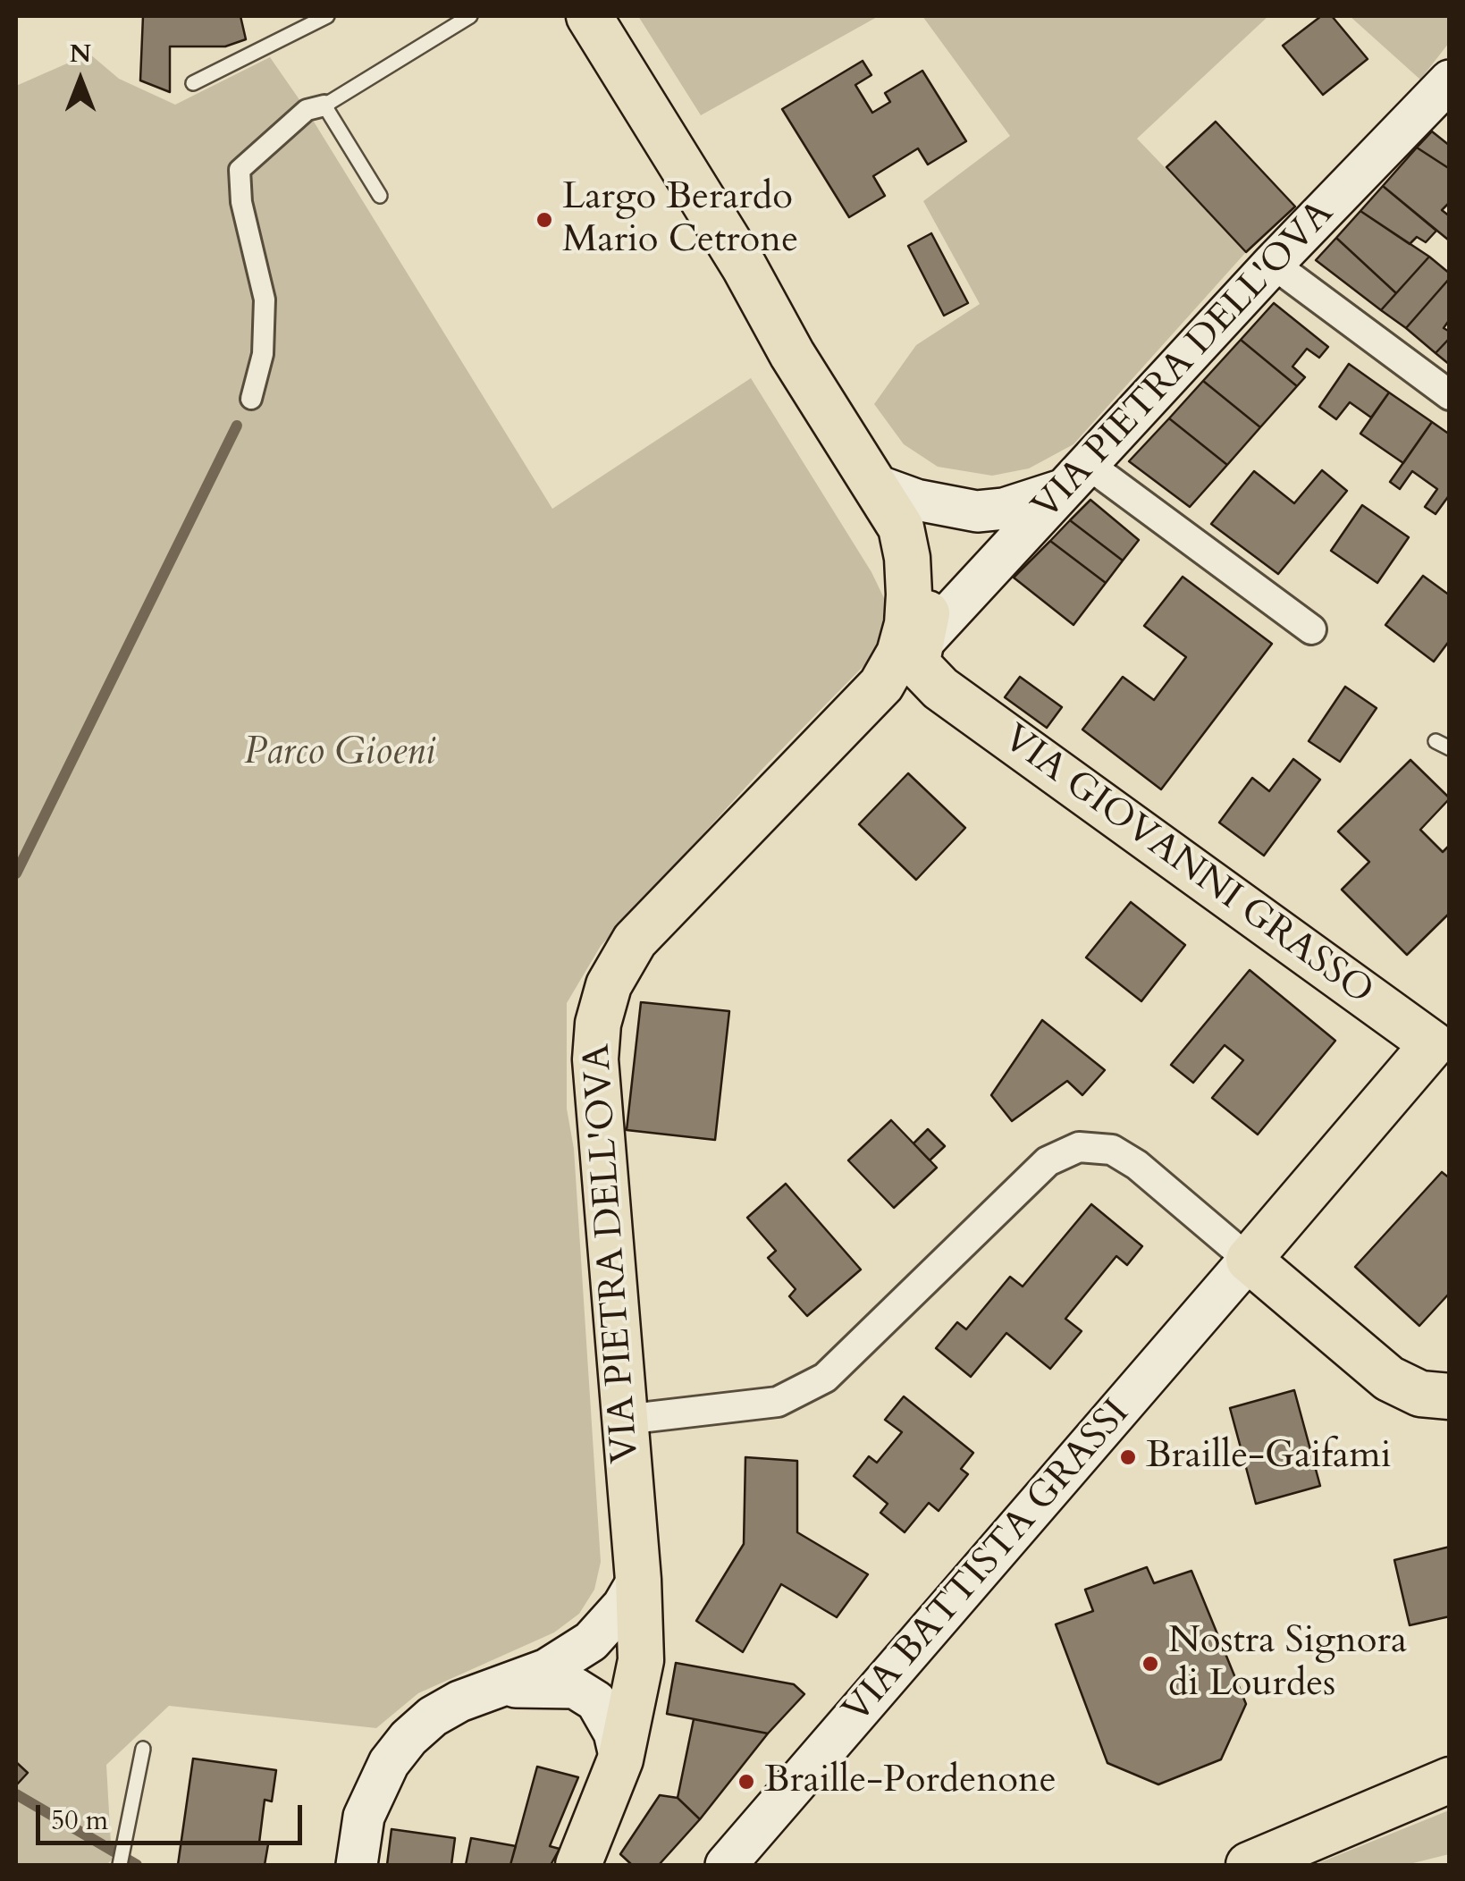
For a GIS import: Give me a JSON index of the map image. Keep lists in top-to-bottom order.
{
  "streets": {
    "main road": ["VIA PIETRA DELL'OVA", "VIA GIOVANNI GRASSO", "VIA BATTISTA GRASSI"]
  },
  "parks": ["Parco Gioeni"],
  "places": [
    "Largo Berardo Mario Cetrone",
    "Braille-Gaifami",
    "Nostra Signora di Lourdes",
    "Braille-Pordenone"
  ],
  "scale_bar": "50 m",
  "north": "top"
}
